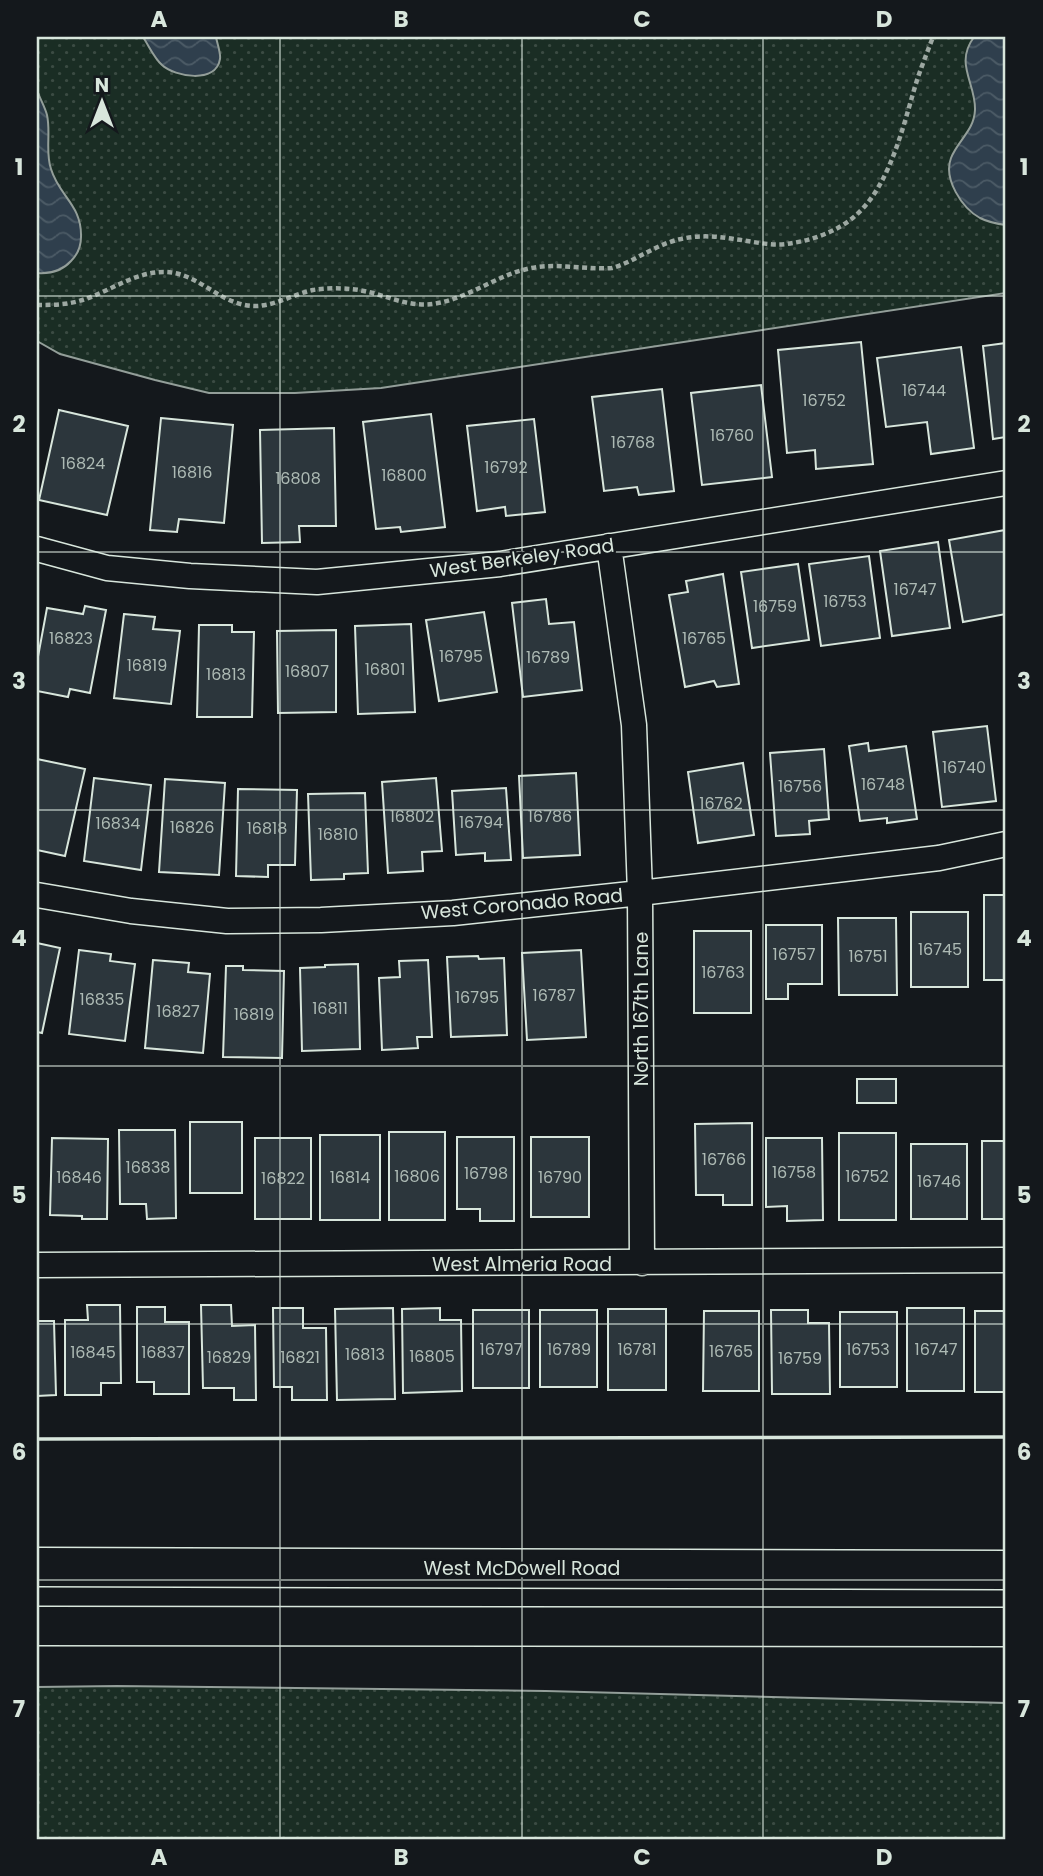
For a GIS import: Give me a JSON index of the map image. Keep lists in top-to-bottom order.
{
  "streets": {
    "main road": ["West McDowell Road"],
    "street": [
      "West Berkeley Road",
      "West Coronado Road",
      "North 167th Lane",
      "West Almeria Road"
    ]
  },
  "crossings": [
    ["West Berkeley Road", "North 167th Lane"],
    ["West Coronado Road", "North 167th Lane"],
    ["North 167th Lane", "West Almeria Road"]
  ],
  "house_numbers": [
    "16744",
    "16752",
    "16760",
    "16768",
    "16824",
    "16792",
    "16816",
    "16800",
    "16808",
    "16747",
    "16753",
    "16759",
    "16823",
    "16765",
    "16795",
    "16789",
    "16819",
    "16801",
    "16807",
    "16813",
    "16740",
    "16748",
    "16756",
    "16762",
    "16802",
    "16786",
    "16794",
    "16834",
    "16826",
    "16818",
    "16810",
    "16745",
    "16757",
    "16751",
    "16763",
    "16787",
    "16795",
    "16835",
    "16811",
    "16827",
    "16819",
    "16766",
    "16838",
    "16758",
    "16798",
    "16806",
    "16752",
    "16846",
    "16814",
    "16790",
    "16822",
    "16746",
    "16797",
    "16789",
    "16781",
    "16753",
    "16747",
    "16765",
    "16845",
    "16837",
    "16813",
    "16805",
    "16829",
    "16821",
    "16759"
  ],
  "north": "top",
  "grid": {
    "columns": [
      "A",
      "B",
      "C",
      "D"
    ],
    "rows": [
      "1",
      "2",
      "3",
      "4",
      "5",
      "6",
      "7"
    ]
  }
}
